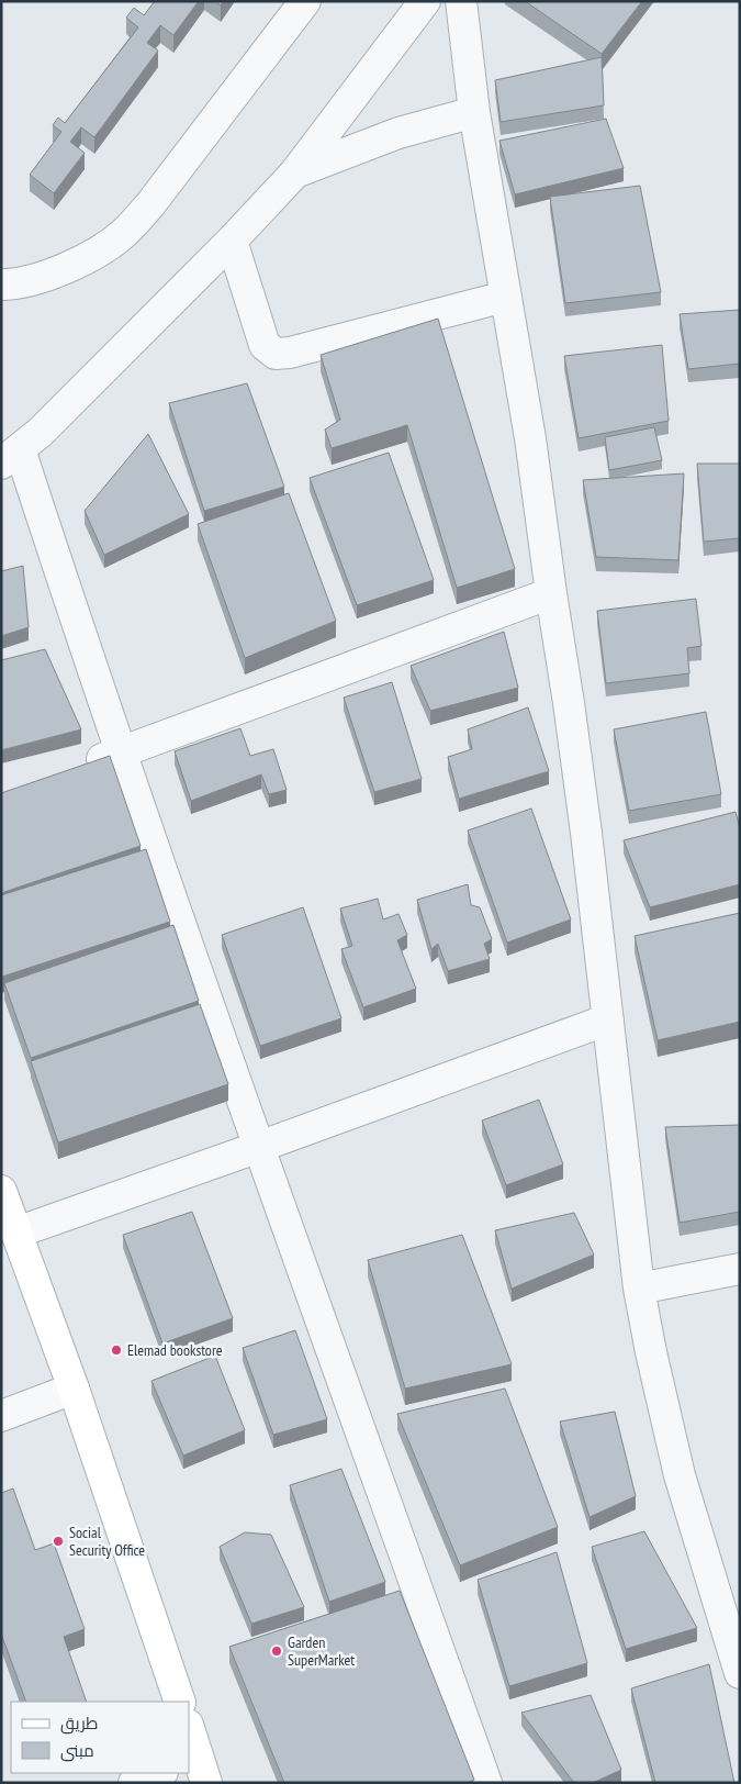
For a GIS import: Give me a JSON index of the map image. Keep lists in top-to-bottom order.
{
  "places": ["Elemad bookstore", "Social Security Office", "Garden SuperMarket"],
  "legend": ["طريق", "مبنى"]
}
